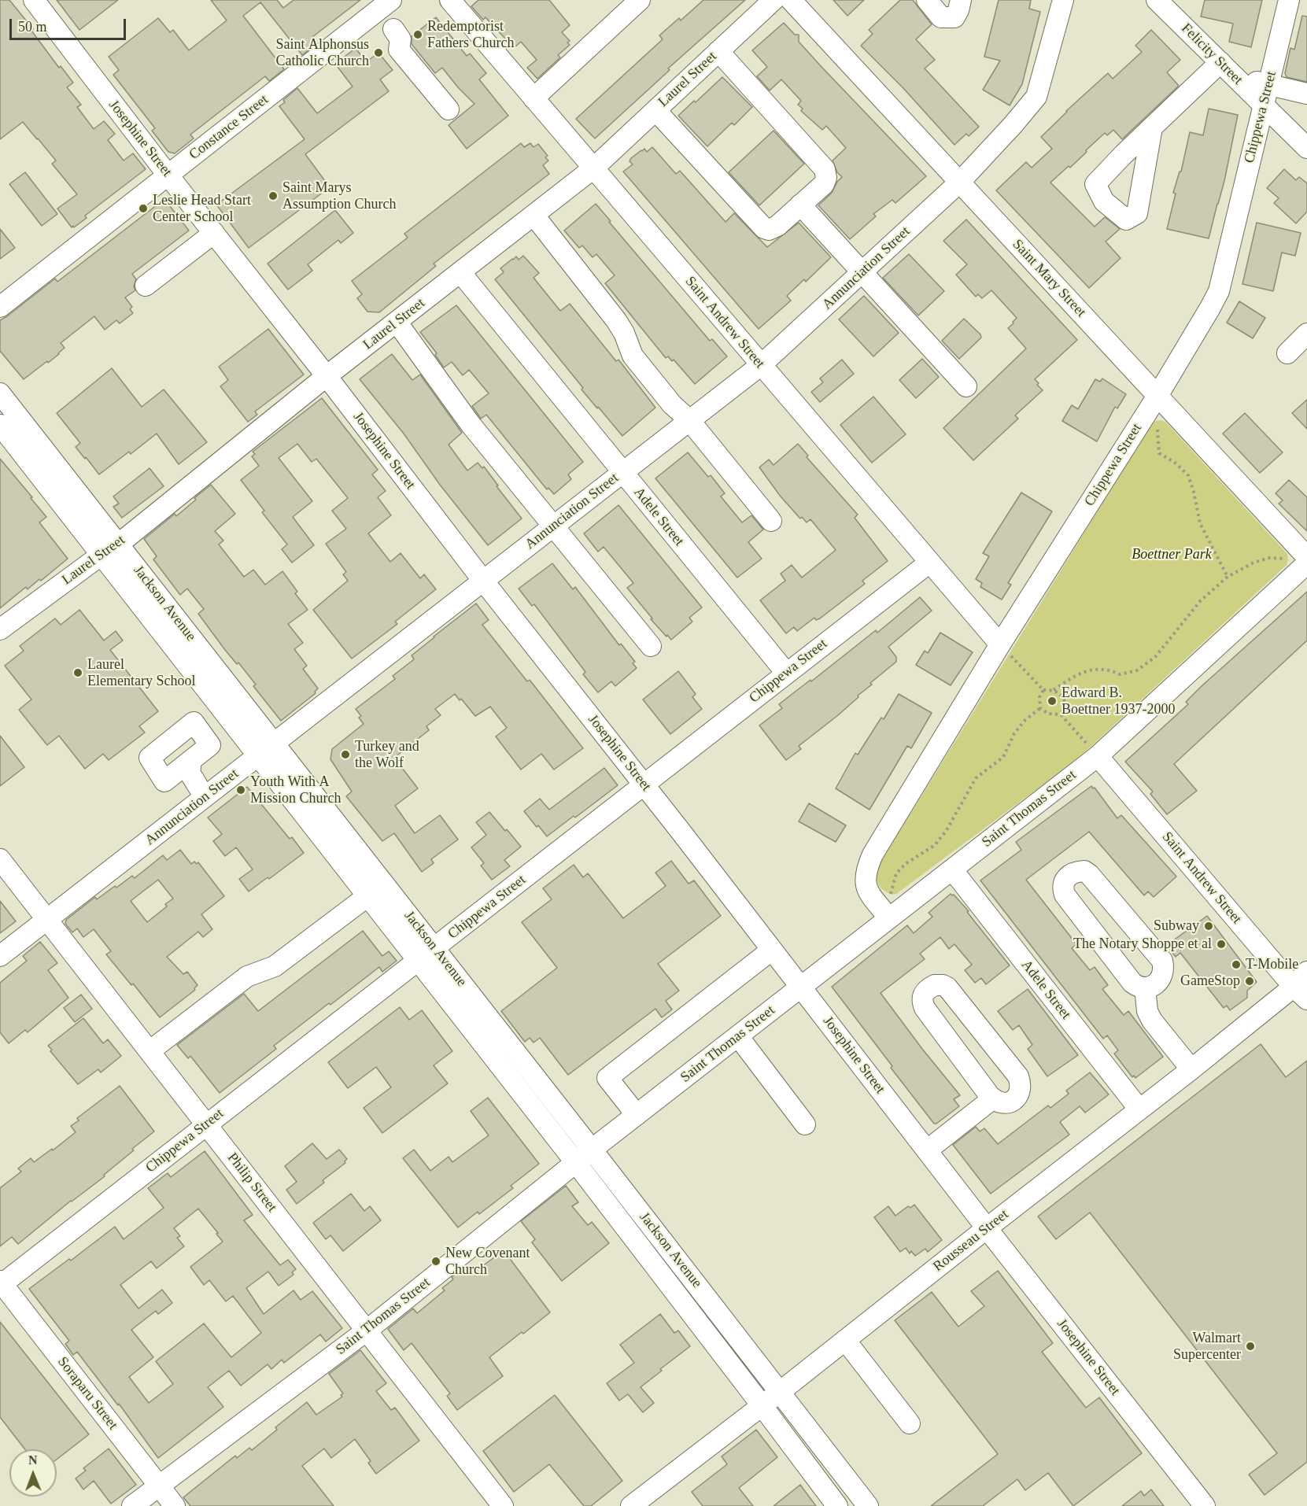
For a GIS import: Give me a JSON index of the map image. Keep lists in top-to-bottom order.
{
  "streets": {
    "street": [
      "Felicity Street",
      "Laurel Street",
      "Chippewa Street",
      "Constance Street",
      "Josephine Street",
      "Annunciation Street",
      "Saint Mary Street",
      "Saint Andrew Street",
      "Adele Street",
      "Jackson Avenue",
      "Saint Thomas Street",
      "Philip Street",
      "Rousseau Street",
      "Soraparu Street"
    ]
  },
  "crossings": [
    ["Felicity Street", "Chippewa Street"],
    ["Laurel Street", "Josephine Street"],
    ["Laurel Street", "Saint Andrew Street"],
    ["Laurel Street", "Adele Street"],
    ["Laurel Street", "Jackson Avenue"],
    ["Chippewa Street", "Josephine Street"],
    ["Chippewa Street", "Saint Mary Street"],
    ["Chippewa Street", "Saint Andrew Street"],
    ["Chippewa Street", "Adele Street"],
    ["Chippewa Street", "Jackson Avenue"],
    ["Chippewa Street", "Saint Thomas Street"],
    ["Chippewa Street", "Philip Street"],
    ["Chippewa Street", "Soraparu Street"],
    ["Constance Street", "Josephine Street"],
    ["Josephine Street", "Annunciation Street"],
    ["Josephine Street", "Saint Thomas Street"],
    ["Josephine Street", "Rousseau Street"],
    ["Annunciation Street", "Saint Mary Street"],
    ["Annunciation Street", "Saint Andrew Street"],
    ["Annunciation Street", "Adele Street"],
    ["Annunciation Street", "Jackson Avenue"],
    ["Annunciation Street", "Philip Street"],
    ["Saint Mary Street", "Saint Thomas Street"],
    ["Saint Andrew Street", "Saint Thomas Street"],
    ["Saint Andrew Street", "Rousseau Street"],
    ["Adele Street", "Saint Thomas Street"],
    ["Adele Street", "Rousseau Street"],
    ["Jackson Avenue", "Saint Thomas Street"],
    ["Jackson Avenue", "Rousseau Street"],
    ["Saint Thomas Street", "Philip Street"],
    ["Saint Thomas Street", "Soraparu Street"]
  ],
  "parks": ["Boettner Park"],
  "places": [
    "Redemptorist Fathers Church",
    "Saint Alphonsus Catholic Church",
    "Saint Marys Assumption Church",
    "Leslie Head Start Center School",
    "Laurel Elementary School",
    "Edward B. Boettner 1937-2000",
    "Turkey and the Wolf",
    "Youth With A Mission Church",
    "Subway",
    "The Notary Shoppe et al",
    "T-Mobile",
    "GameStop",
    "New Covenant Church",
    "Walmart Supercenter"
  ],
  "scale_bar": "50 m",
  "north": "top"
}
